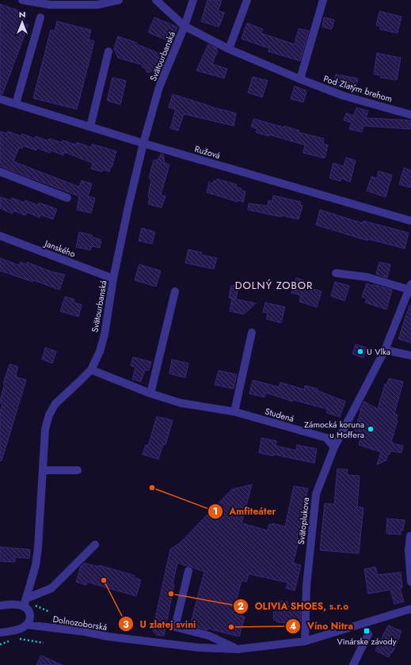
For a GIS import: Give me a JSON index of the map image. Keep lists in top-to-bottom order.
{
  "streets": {
    "street": [
      "Svätourbanská",
      "Pod Zlatým brehom",
      "Ružová",
      "Janského",
      "Studená",
      "Svätoplukova",
      "Dolnozoborská"
    ]
  },
  "crossings": [
    ["Svätourbanská", "Pod Zlatým brehom"],
    ["Svätourbanská", "Ružová"],
    ["Svätourbanská", "Janského"],
    ["Svätourbanská", "Studená"],
    ["Studená", "Svätoplukova"],
    ["Svätoplukova", "Dolnozoborská"]
  ],
  "districts": ["DOLNÝ ZOBOR"],
  "places": {
    "other": [
      "U Vlka",
      "Zámocká koruna u Hoffera",
      "Amfiteáter",
      "U zlatej svini",
      "OLIVIA SHOES, s.r.o",
      "Víno Nitra"
    ],
    "transit": ["Vinárske závody"]
  },
  "north": "top"
}
